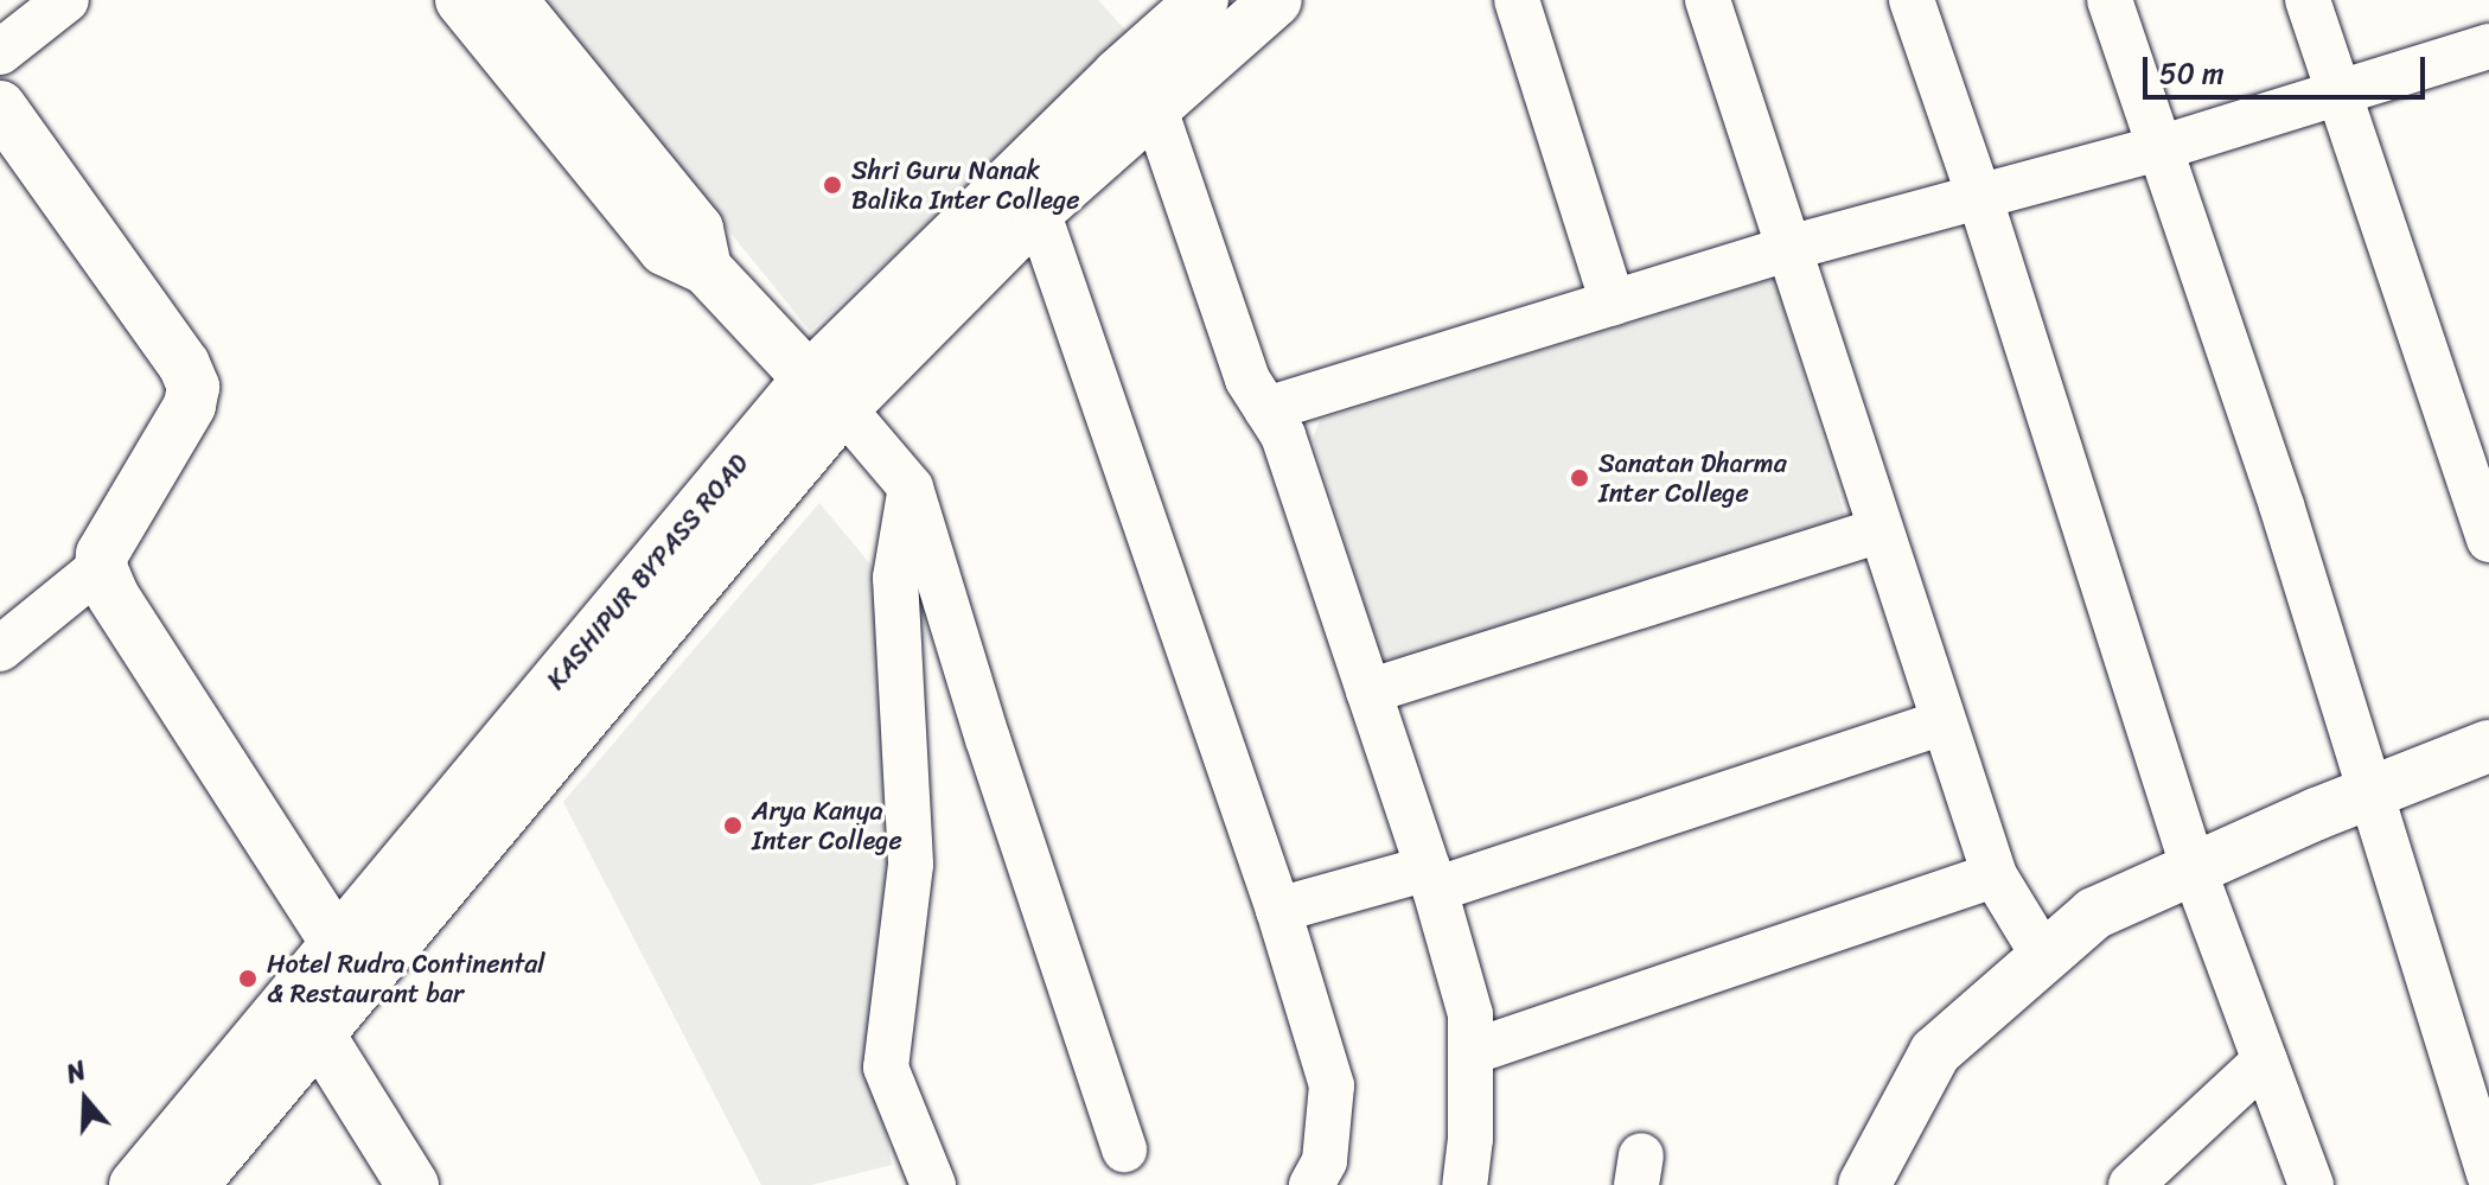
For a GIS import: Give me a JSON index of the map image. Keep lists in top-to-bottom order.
{
  "streets": {
    "street": ["KASHIPUR BYPASS ROAD"]
  },
  "places": [
    "Shri Guru Nanak Balika Inter College",
    "Sanatan Dharma Inter College",
    "Arya Kanya Inter College",
    "Hotel Rudra Continental & Restaurant bar"
  ],
  "scale_bar": "50 m",
  "north": "top"
}
